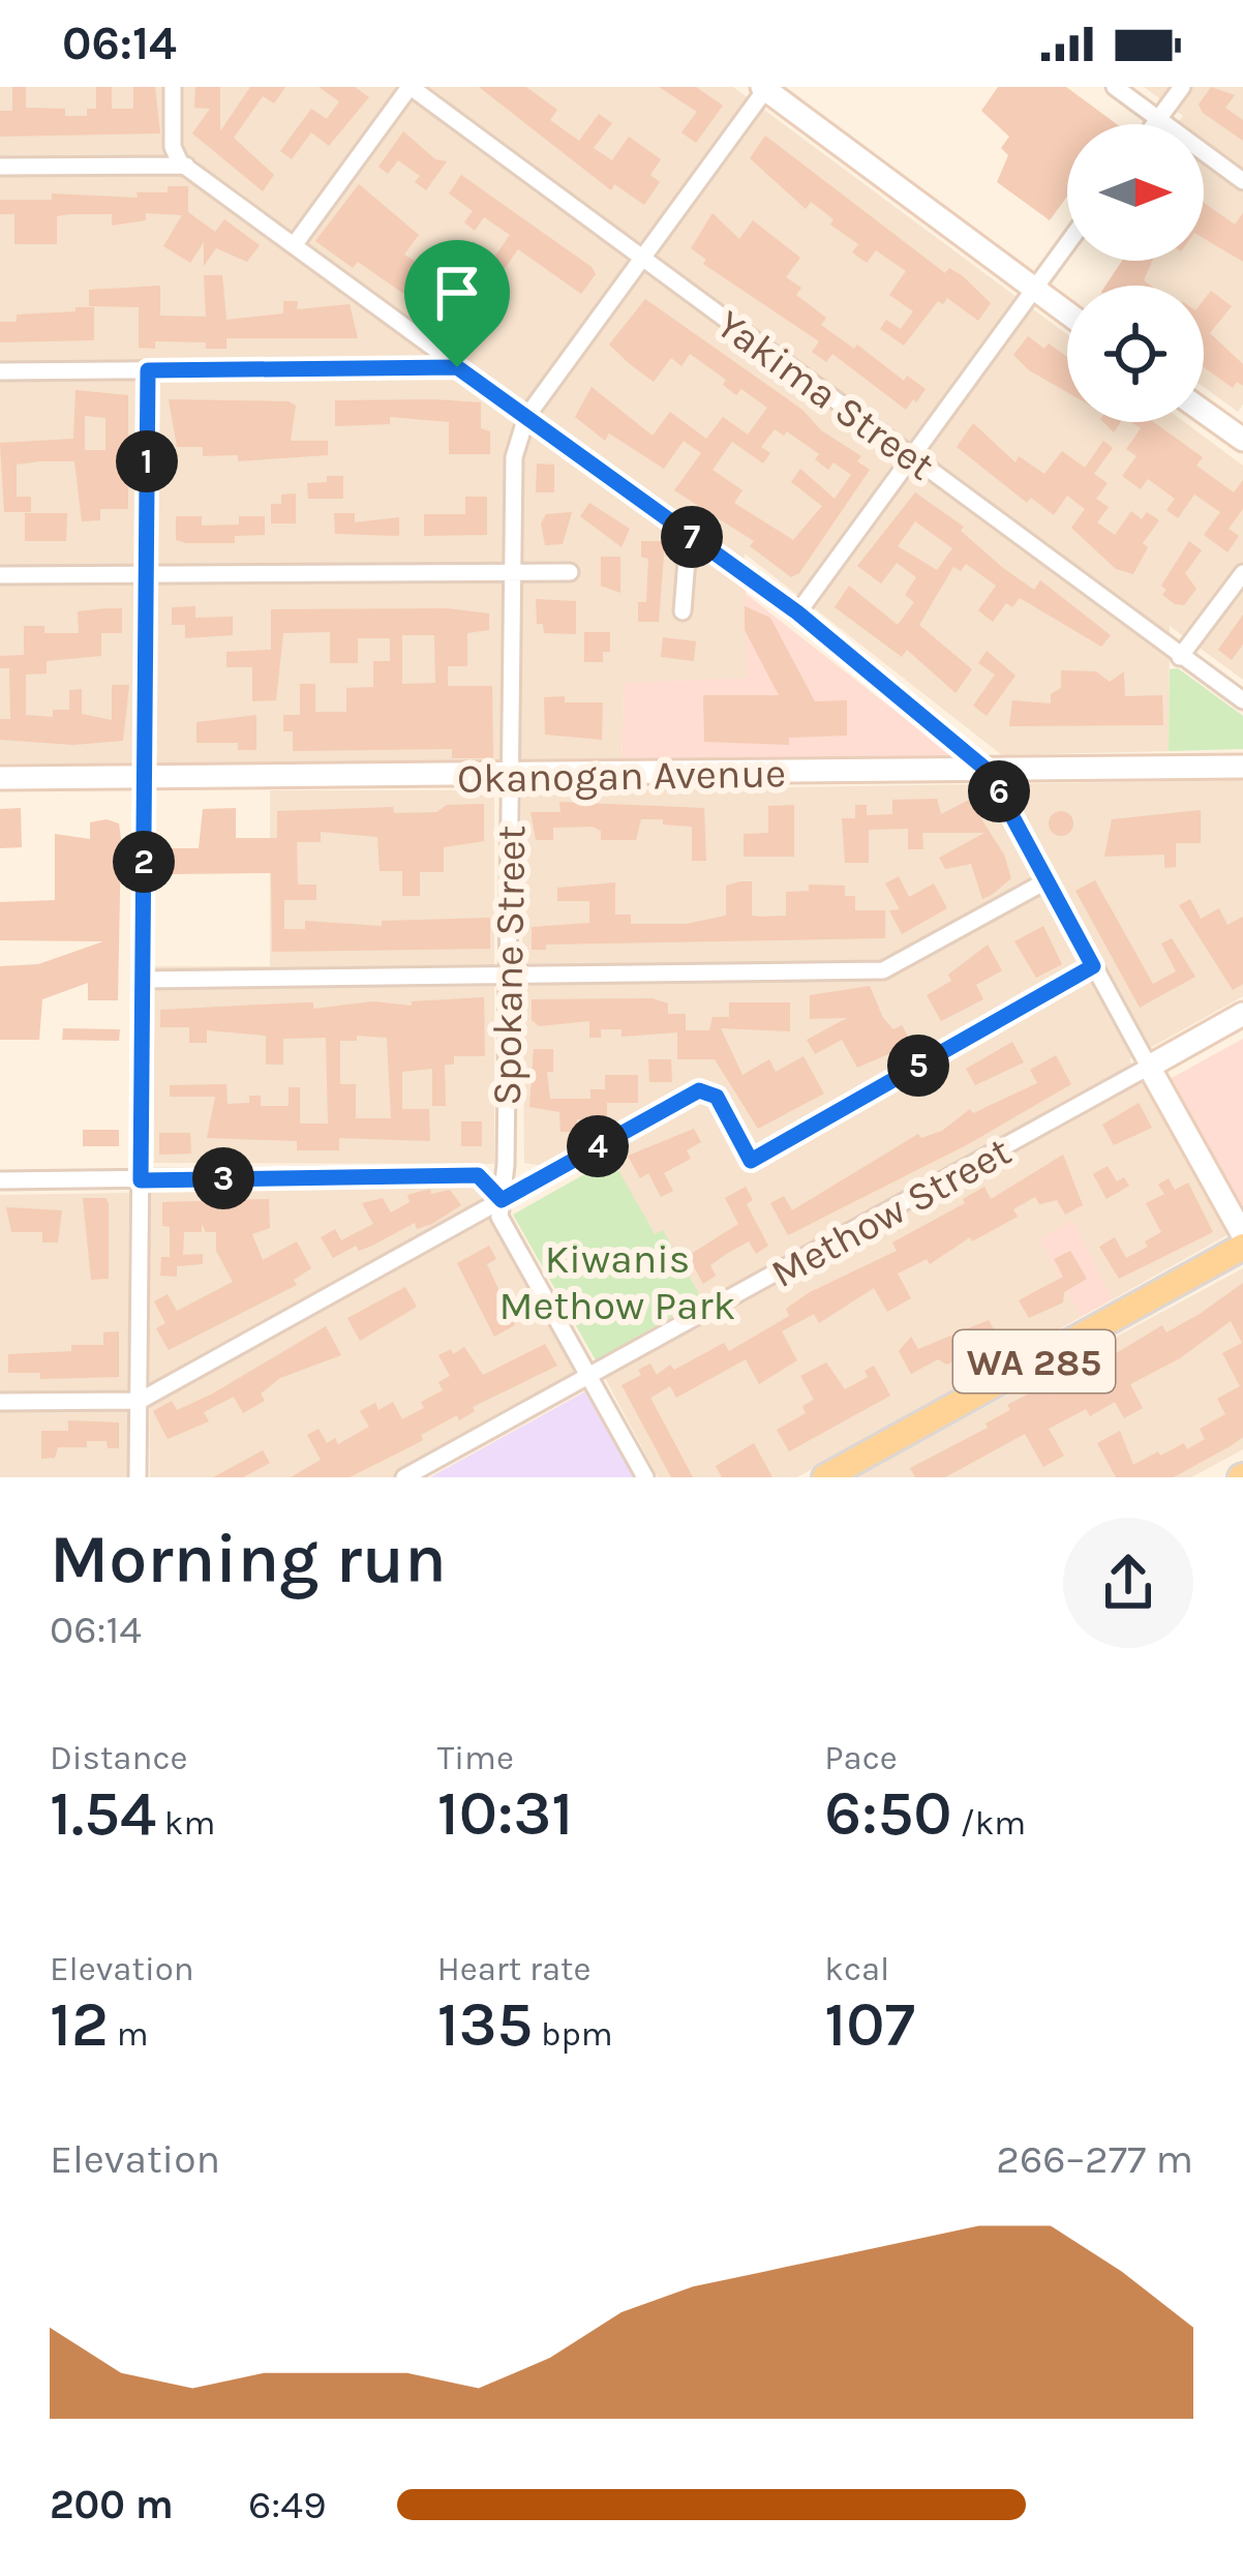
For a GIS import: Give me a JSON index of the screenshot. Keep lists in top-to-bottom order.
{
  "streets": {
    "main road": ["WA 285"],
    "street": [
      "Yakima Street",
      "Okanogan Avenue",
      "Spokane Street",
      "Methow Street"
    ]
  },
  "crossings": [
    ["Okanogan Avenue", "Spokane Street"],
    ["Spokane Street", "Methow Street"]
  ],
  "parks": ["Kiwanis Methow Park"],
  "north": "right",
  "page": {
    "status": "06:14",
    "pins": [
      "1",
      "7",
      "6",
      "2",
      "5",
      "4",
      "3"
    ],
    "heading": ["Morning run", "06:14"],
    "stats": [
      ["Distance", "1.54 km"],
      ["Time", "10:31"],
      ["Pace", "6:50 /km"],
      ["Elevation", "12 m"],
      ["Heart rate", "135 bpm"],
      ["kcal", "107"]
    ],
    "chart": ["Elevation", "266–277 m"],
    "list": [
      {
        "name": "200 m",
        "note": "6:49"
      }
    ]
  }
}
